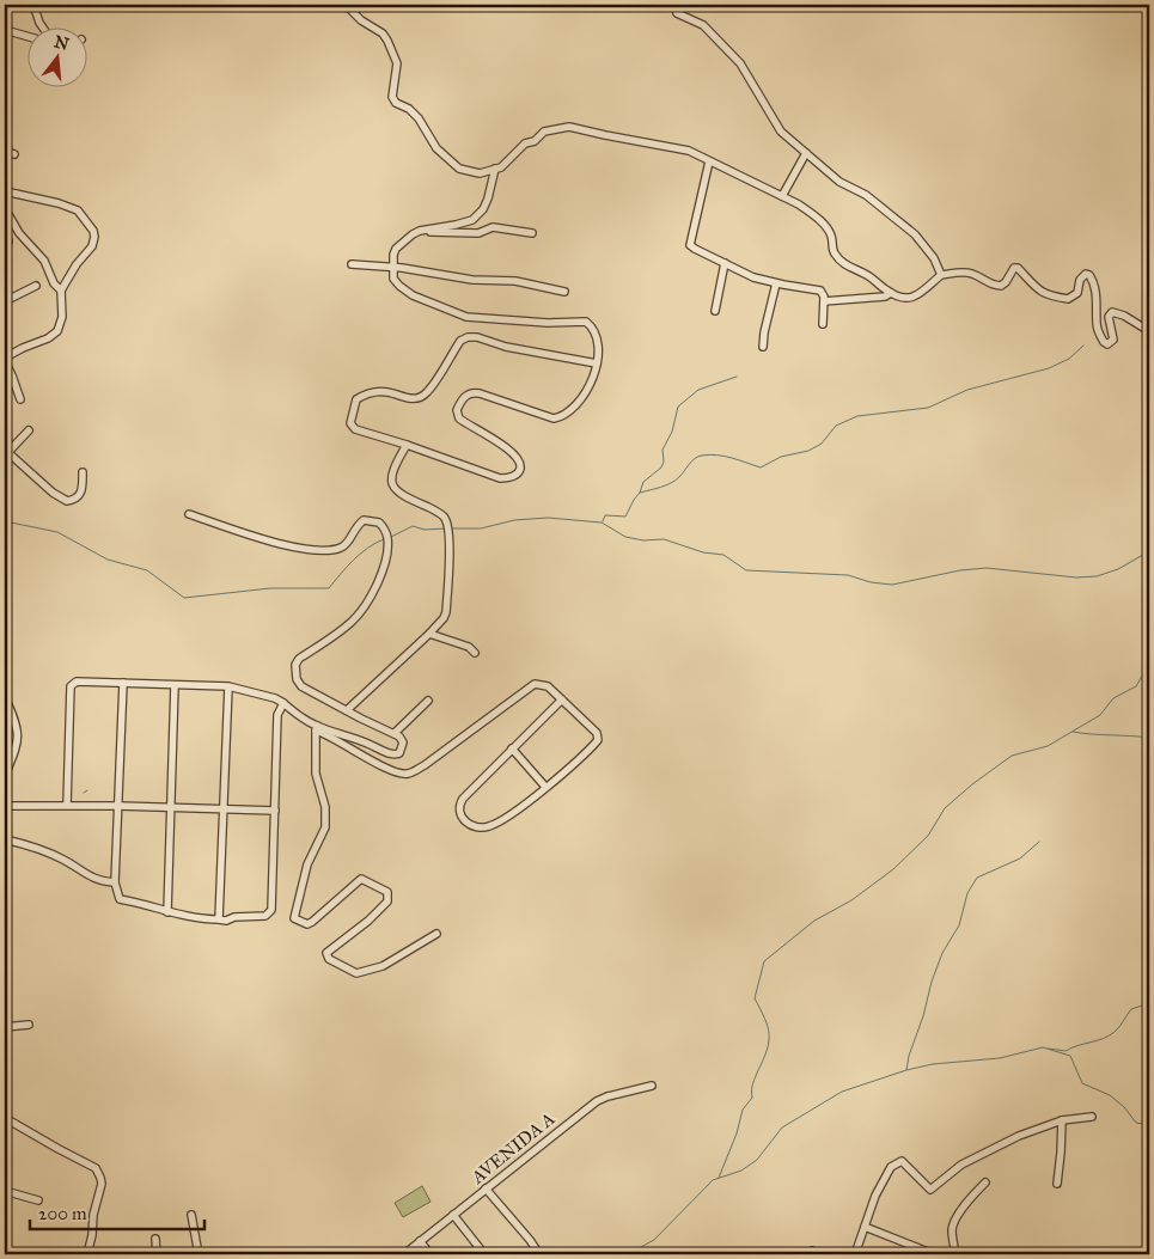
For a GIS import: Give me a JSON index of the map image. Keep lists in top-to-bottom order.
{
  "streets": {
    "street": ["AVENIDA A"]
  },
  "scale_bar": "200 m",
  "north": "top"
}
